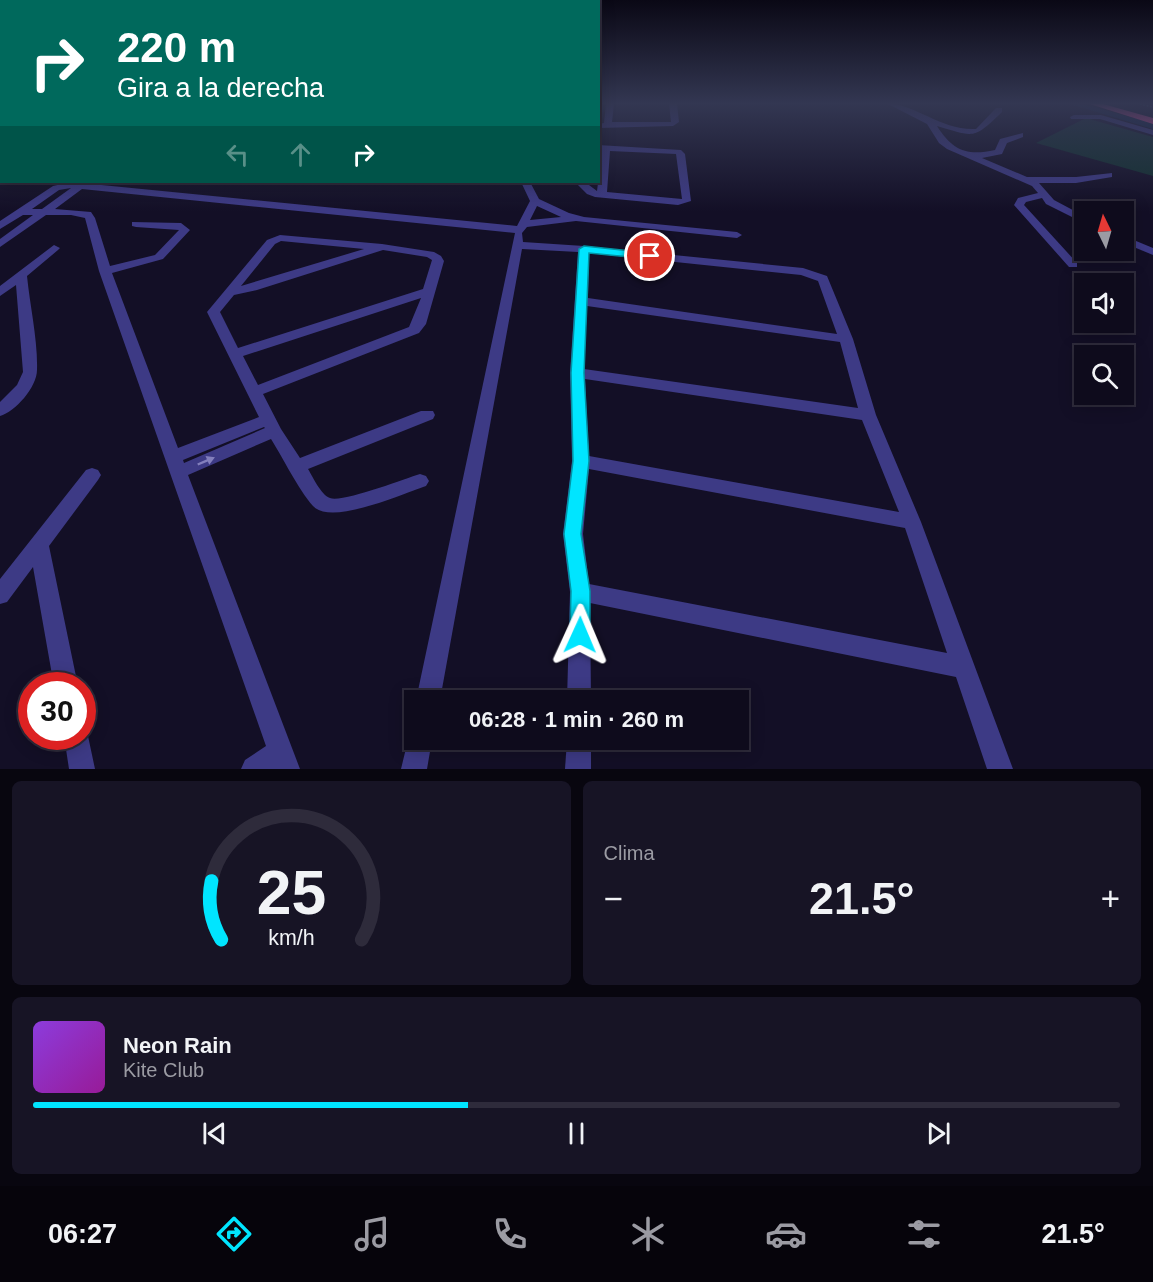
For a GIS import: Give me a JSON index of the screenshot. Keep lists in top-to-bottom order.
{
  "north": "top",
  "page": {
    "turn": ["220 m", "Gira a la derecha"],
    "limit": "30",
    "trip": "06:28 · 1 min · 260 m",
    "tile": "Clima",
    "heat": ["−", "21.5°", "+"],
    "song": ["Neon Rain", "Kite Club"],
    "tabs": ["06:27", "21.5°"],
    "gauge": ["25", "km/h"]
  }
}
